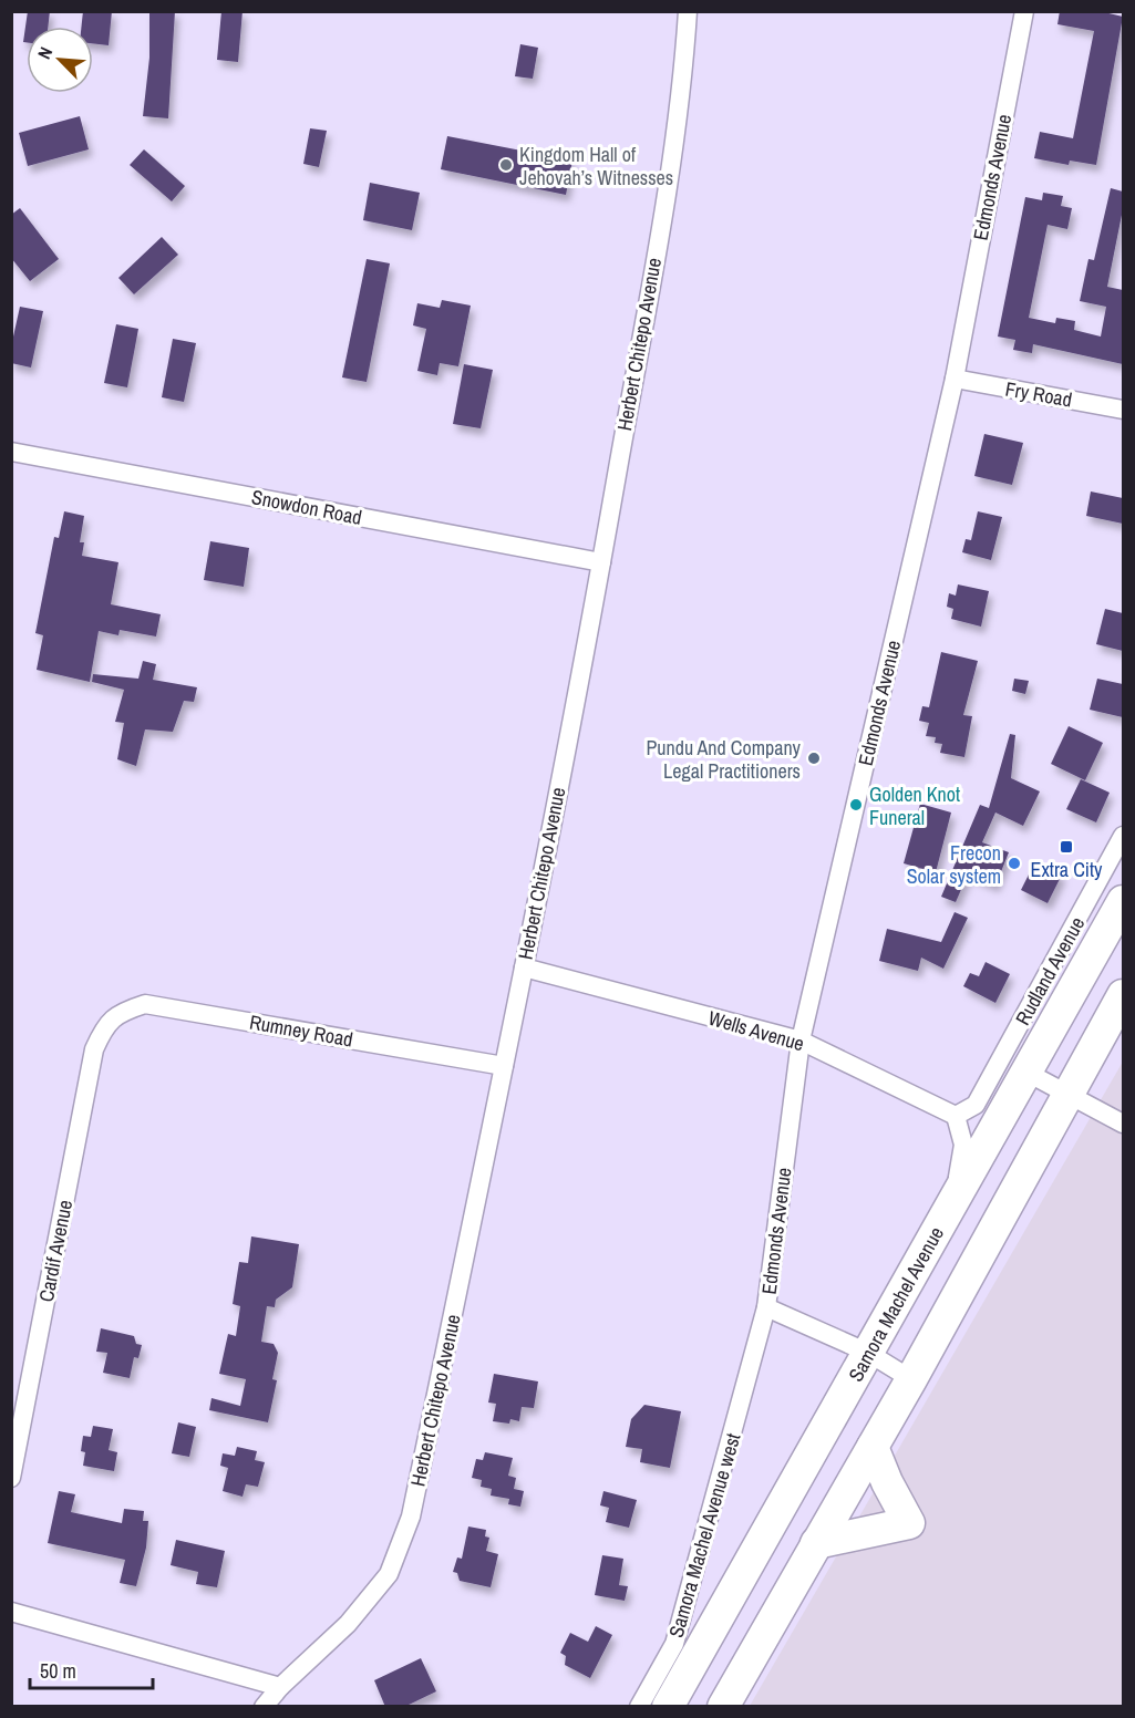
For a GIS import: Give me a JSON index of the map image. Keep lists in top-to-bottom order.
{
  "streets": {
    "highway": ["Samora Machel Avenue"],
    "street": [
      "Edmonds Avenue",
      "Herbert Chitepo Avenue",
      "Fry Road",
      "Snowdon Road",
      "Rudland Avenue",
      "Rumney Road",
      "Wells Avenue",
      "Cardif Avenue",
      "Samora Machel Avenue west"
    ]
  },
  "crossings": [
    ["Edmonds Avenue", "Fry Road"],
    ["Edmonds Avenue", "Wells Avenue"],
    ["Edmonds Avenue", "Samora Machel Avenue west"],
    ["Herbert Chitepo Avenue", "Snowdon Road"],
    ["Herbert Chitepo Avenue", "Rumney Road"],
    ["Herbert Chitepo Avenue", "Wells Avenue"],
    ["Rudland Avenue", "Wells Avenue"],
    ["Rumney Road", "Cardif Avenue"]
  ],
  "places": {
    "other": [
      "Kingdom Hall of Jehovah’s Witnesses",
      "Pundu And Company Legal Practitioners",
      "Golden Knot Funeral",
      "Frecon Solar system"
    ],
    "transit": ["Extra City"]
  },
  "scale_bar": "50 m",
  "north": "top left"
}
